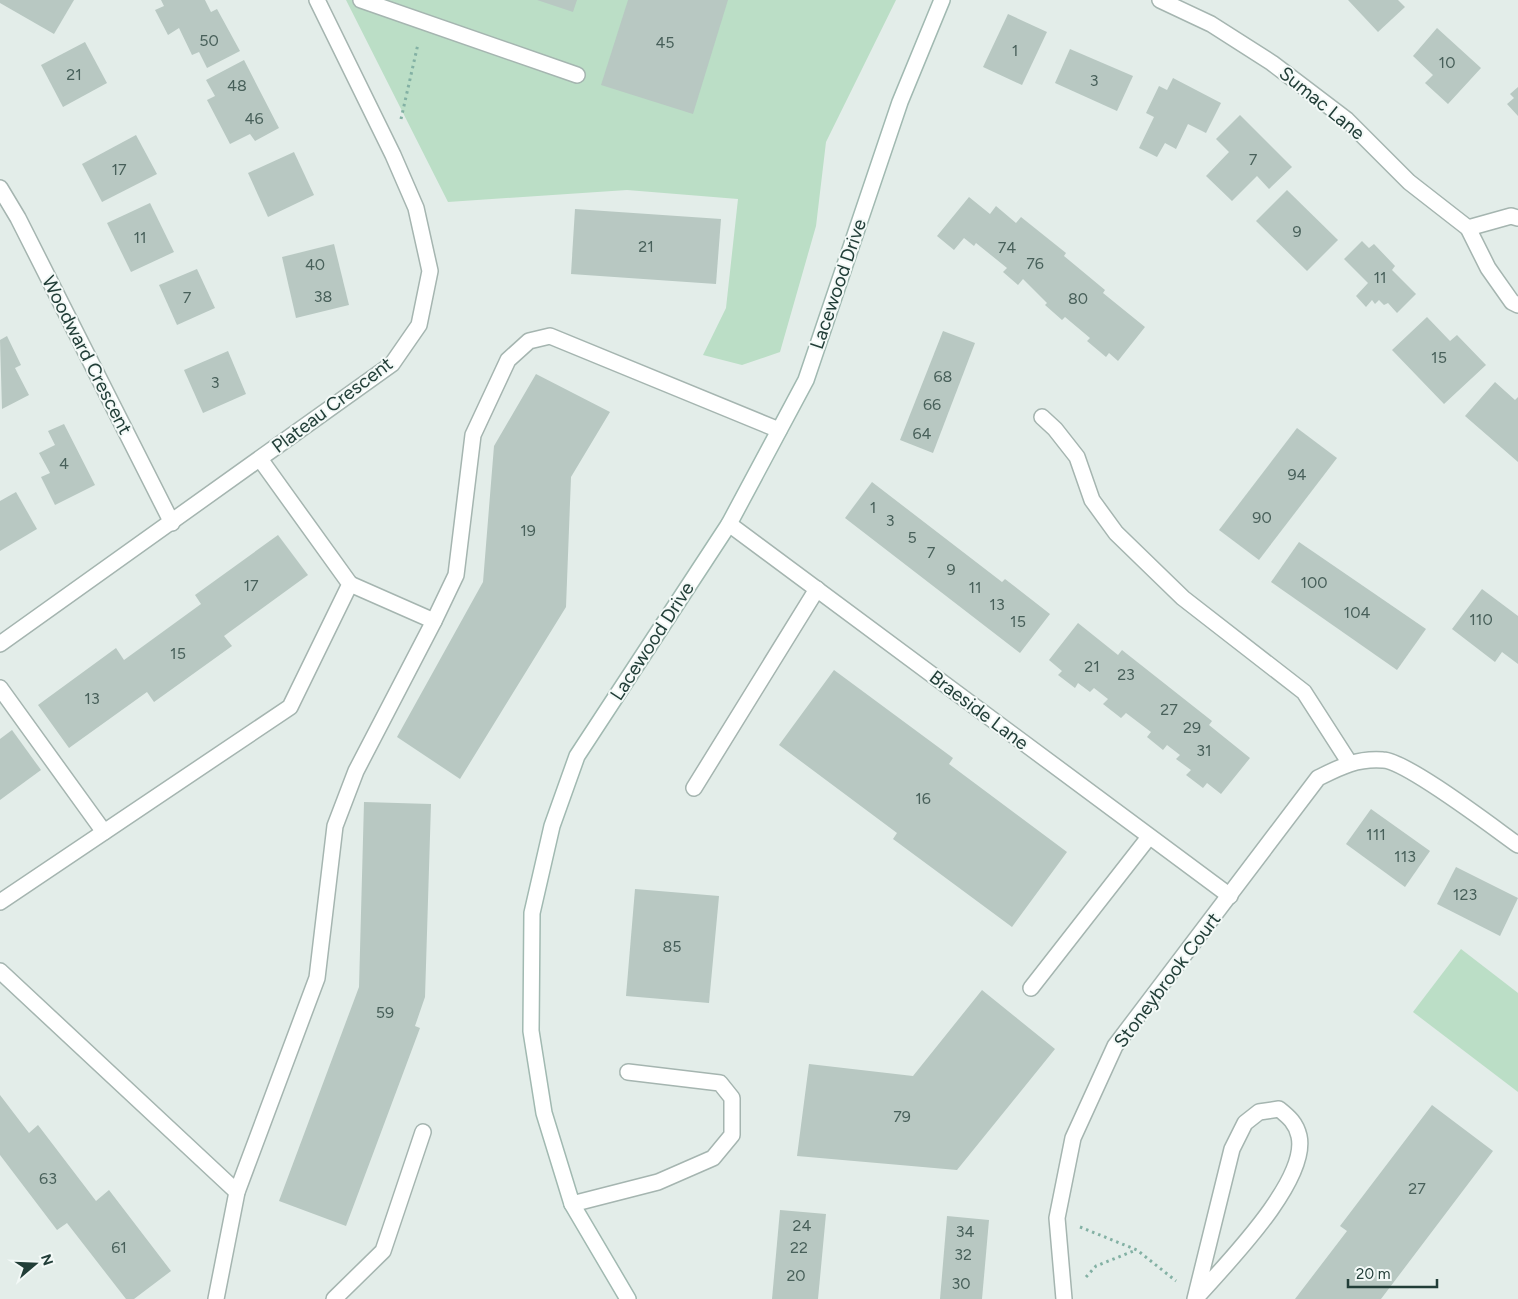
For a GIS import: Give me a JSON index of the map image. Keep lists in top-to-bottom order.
{
  "streets": {
    "street": [
      "Sumac Lane",
      "Lacewood Drive",
      "Woodward Crescent",
      "Plateau Crescent",
      "Braeside Lane",
      "Stoneybrook Court"
    ]
  },
  "crossings": [
    ["Lacewood Drive", "Braeside Lane"],
    ["Woodward Crescent", "Plateau Crescent"],
    ["Braeside Lane", "Stoneybrook Court"]
  ],
  "house_numbers": [
    "50",
    "45",
    "1",
    "10",
    "21",
    "3",
    "48",
    "46",
    "7",
    "17",
    "9",
    "11",
    "21",
    "74",
    "76",
    "40",
    "11",
    "38",
    "7",
    "80",
    "15",
    "68",
    "3",
    "66",
    "64",
    "4",
    "94",
    "1",
    "90",
    "3",
    "19",
    "5",
    "7",
    "9",
    "100",
    "17",
    "11",
    "13",
    "104",
    "110",
    "15",
    "15",
    "21",
    "23",
    "13",
    "27",
    "29",
    "31",
    "16",
    "111",
    "113",
    "123",
    "85",
    "59",
    "79",
    "63",
    "27",
    "24",
    "34",
    "61",
    "22",
    "32",
    "20",
    "30"
  ],
  "scale_bar": "20 m",
  "north": "right"
}
